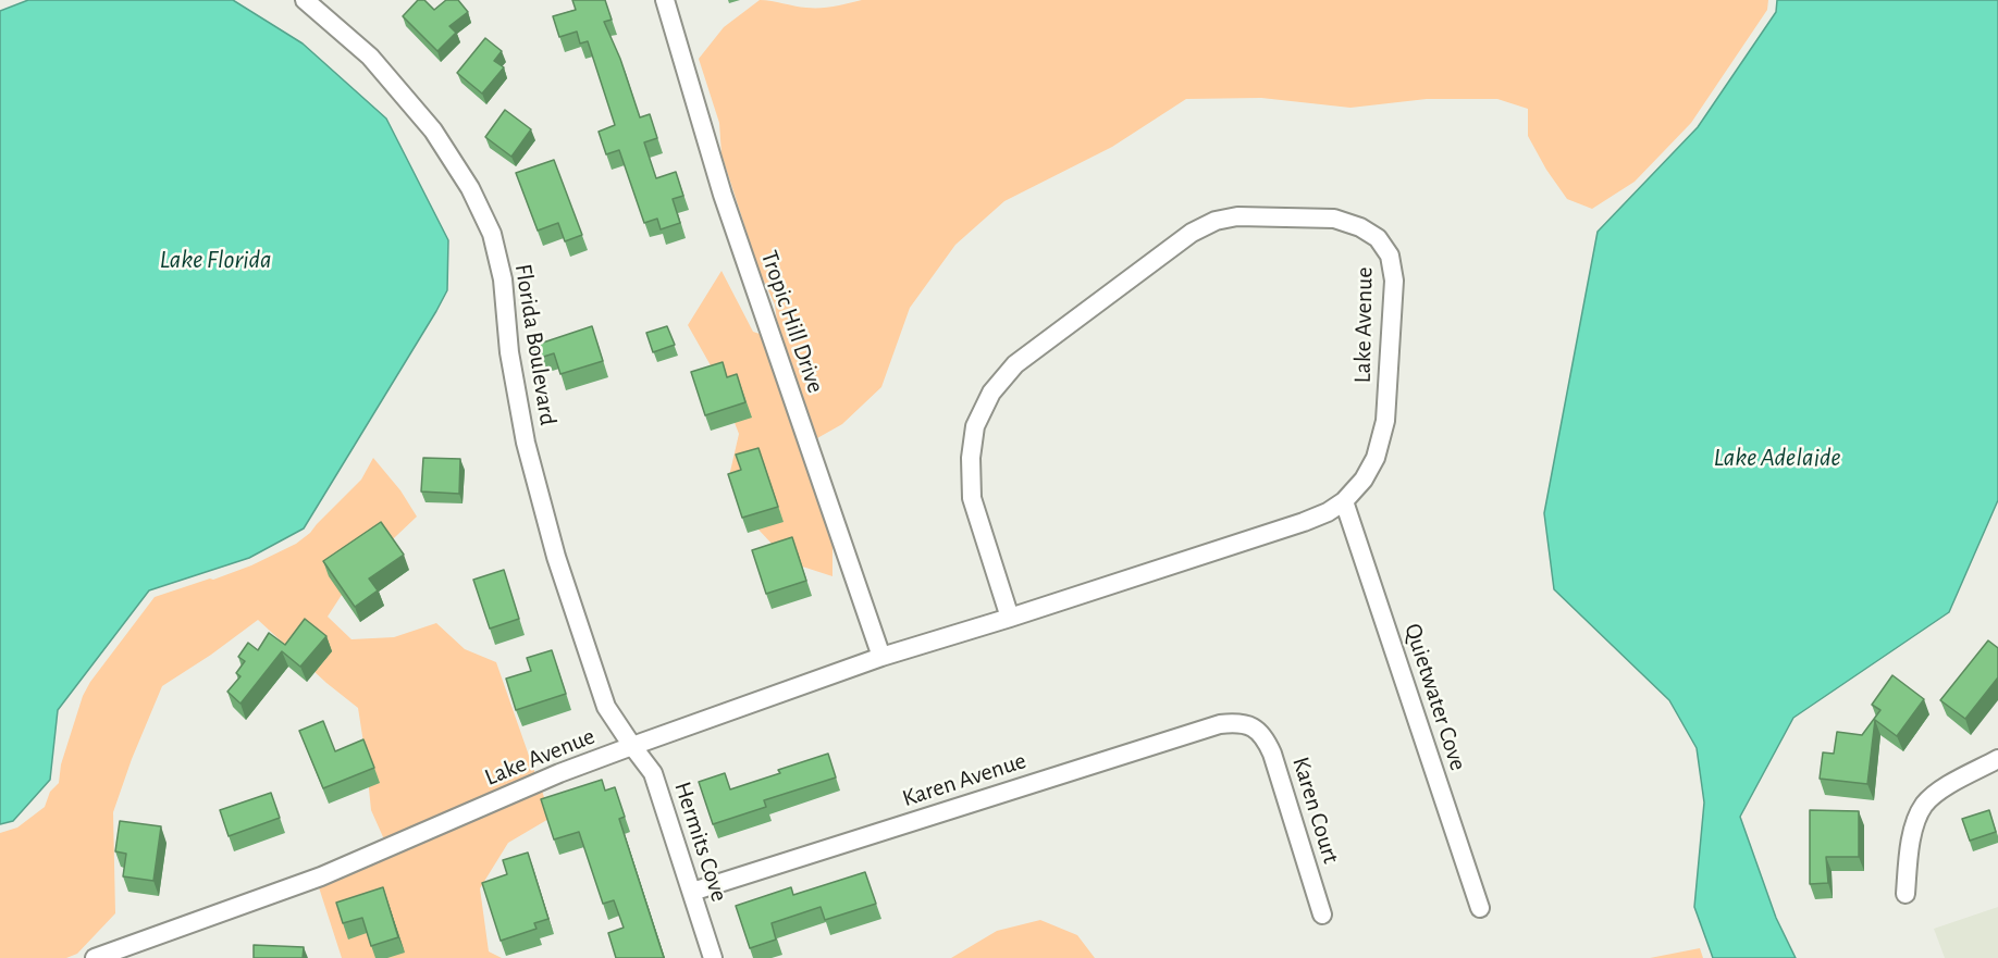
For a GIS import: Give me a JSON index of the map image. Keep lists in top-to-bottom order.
{
  "streets": {
    "street": [
      "Tropic Hill Drive",
      "Lake Avenue",
      "Florida Boulevard",
      "Quietwater Cove",
      "Karen Avenue",
      "Karen Court",
      "Hermits Cove"
    ]
  },
  "crossings": [
    ["Tropic Hill Drive", "Lake Avenue"],
    ["Lake Avenue", "Florida Boulevard"],
    ["Lake Avenue", "Quietwater Cove"],
    ["Lake Avenue", "Hermits Cove"],
    ["Florida Boulevard", "Hermits Cove"],
    ["Karen Avenue", "Karen Court"],
    ["Karen Avenue", "Hermits Cove"]
  ],
  "water": ["Lake Florida", "Lake Adelaide"]
}
